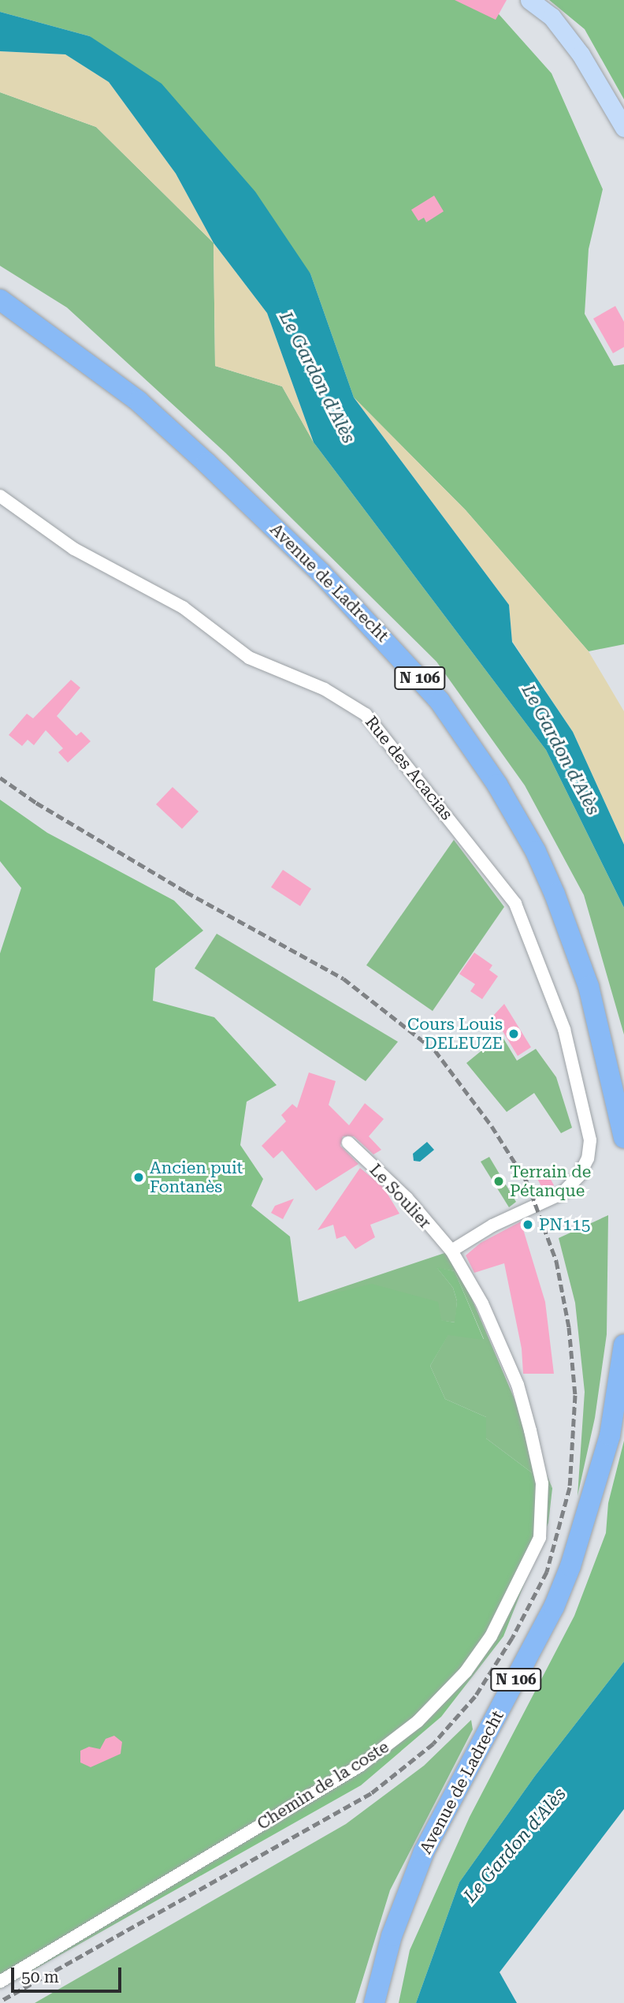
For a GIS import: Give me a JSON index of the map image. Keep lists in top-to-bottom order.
{
  "streets": {
    "main road": ["Avenue de Ladrecht", "N 106"],
    "street": ["Rue des Acacias", "Le Soulier", "Chemin de la coste"]
  },
  "crossings": [
    ["Rue des Acacias", "Le Soulier"],
    ["Rue des Acacias", "Chemin de la coste"],
    ["Le Soulier", "Chemin de la coste"]
  ],
  "water": ["Le Gardon d'Alès"],
  "places": [
    "Cours Louis DELEUZE",
    "Ancien puit Fontanès",
    "Terrain de Pétanque",
    "PN115"
  ],
  "scale_bar": "50 m"
}
